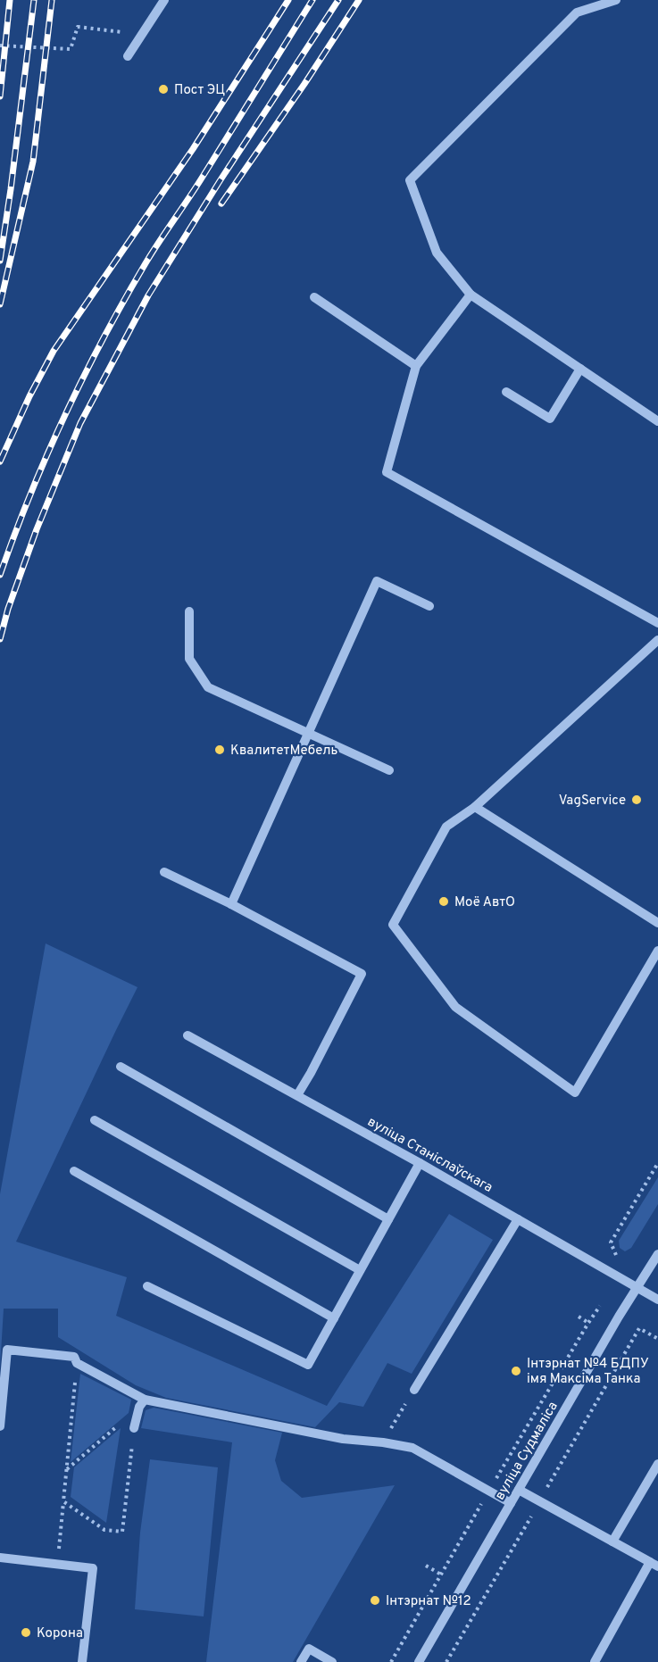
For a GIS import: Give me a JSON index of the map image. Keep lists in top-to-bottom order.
{
  "streets": {
    "street": ["вуліца Станіслаўскага", "вуліца Судмаліса"]
  },
  "crossings": [
    ["вуліца Станіслаўскага", "вуліца Судмаліса"]
  ],
  "places": [
    "Пост ЭЦ",
    "КвалитетМебель",
    "VagService",
    "Моё АвтО",
    "Інтэрнат №4 БДПУ імя Максіма Танка",
    "Інтэрнат №12",
    "Корона"
  ]
}
